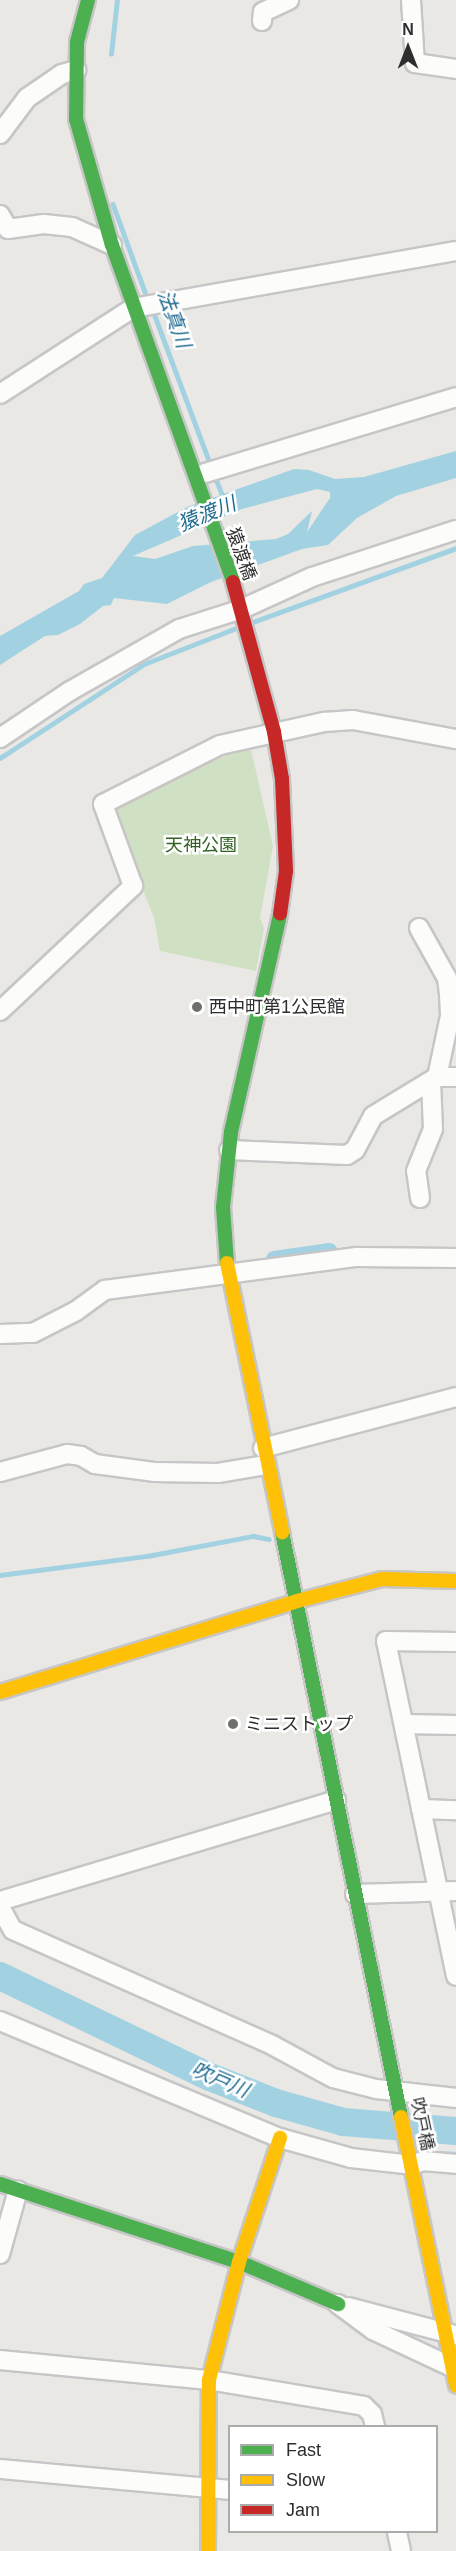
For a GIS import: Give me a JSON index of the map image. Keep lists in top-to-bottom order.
{
  "streets": {
    "street": ["猿渡橋", "吹戸橋"]
  },
  "crossings": [
    ["猿渡橋", "吹戸橋"]
  ],
  "water": ["法真川", "猿渡川", "吹戸川"],
  "parks": ["天神公園"],
  "places": ["西中町第1公民館", "ミニストップ"],
  "legend": ["Fast", "Slow", "Jam"],
  "north": "top"
}
